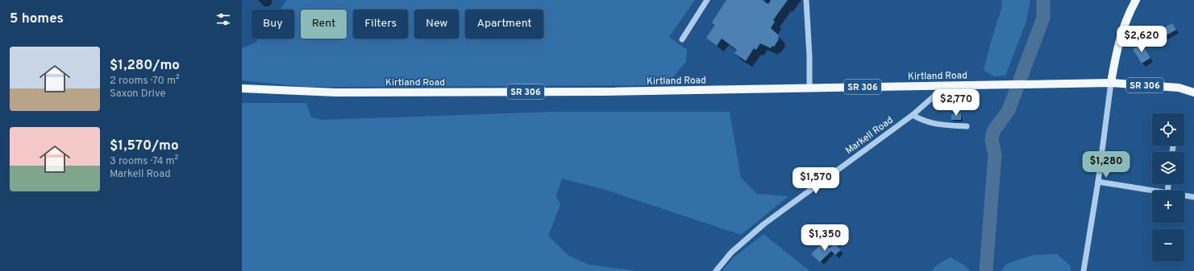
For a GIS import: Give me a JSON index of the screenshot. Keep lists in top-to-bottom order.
{
  "streets": {
    "main road": ["Kirtland Road", "SR 306"],
    "street": ["Markell Road"]
  },
  "crossings": [
    ["Kirtland Road", "SR 306"],
    ["Kirtland Road", "Markell Road"]
  ],
  "page": {
    "heading": "5 homes",
    "chip": [
      "Buy",
      "Rent",
      "Filters",
      "New",
      "Apartment"
    ],
    "price": [
      "$2,620",
      "$2,770",
      "$1,280",
      "$1,570",
      "$1,350"
    ],
    "list": [
      {
        "name": "$1,280/mo",
        "note": "2 rooms · 70 m² · Saxon Drive"
      },
      {
        "name": "$1,570/mo",
        "note": "3 rooms · 74 m² · Markell Road"
      }
    ],
    "map_buttons": ["+", "−"]
  }
}
